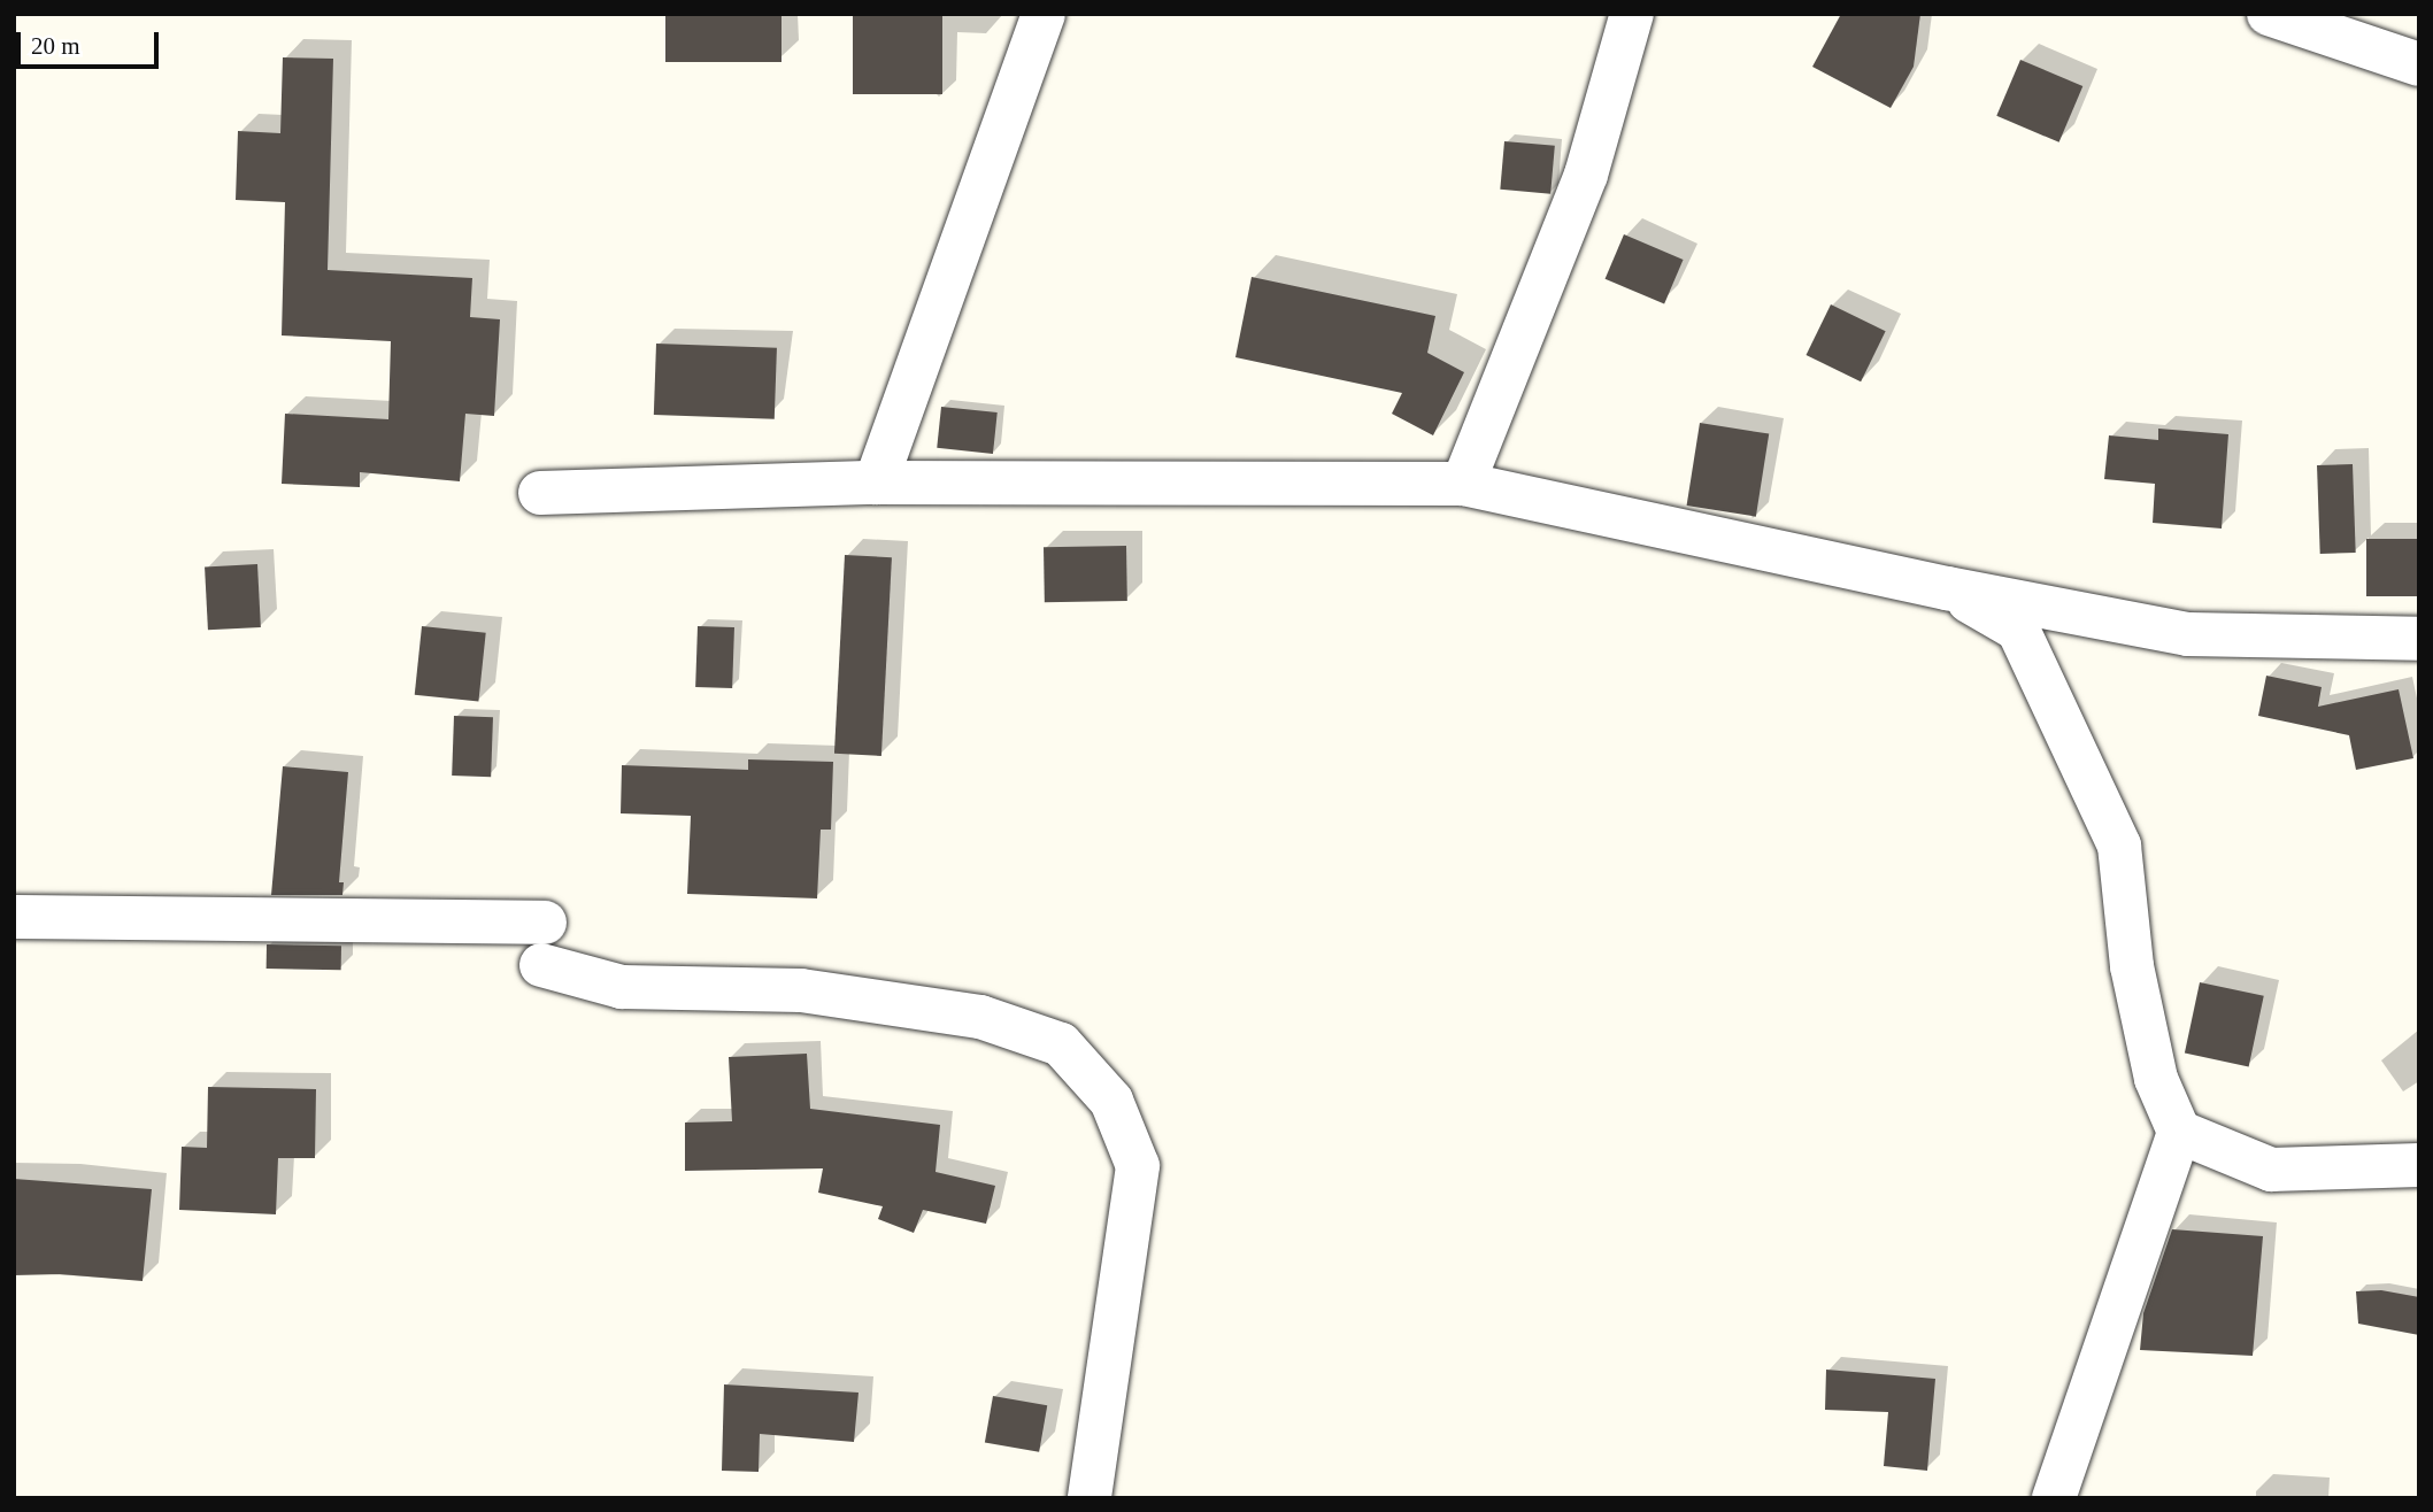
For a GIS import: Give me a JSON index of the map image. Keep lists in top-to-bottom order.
{
  "scale_bar": "20 m"
}
